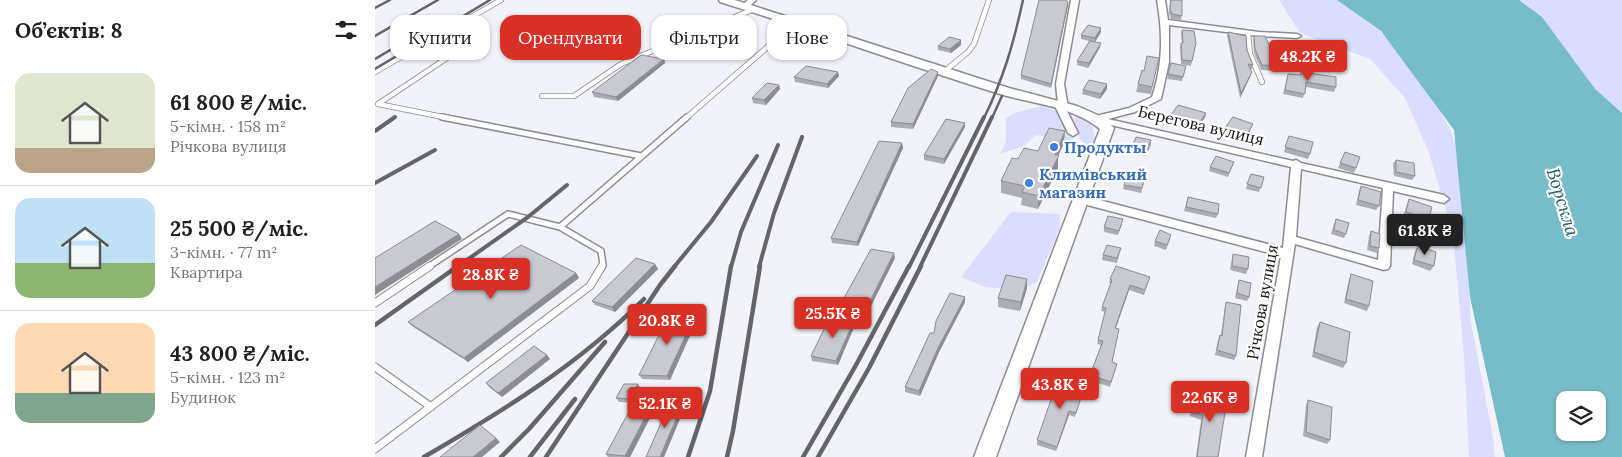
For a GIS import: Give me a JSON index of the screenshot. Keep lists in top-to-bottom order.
{
  "streets": {
    "street": ["Берегова вулиця", "Річкова вулиця"]
  },
  "crossings": [
    ["Берегова вулиця", "Річкова вулиця"]
  ],
  "water": ["Ворскла"],
  "places": ["Продукты", "Климівський магазин"],
  "page": {
    "heading": "Об’єктів: 8",
    "chip": [
      "Купити",
      "Орендувати",
      "Фільтри",
      "Нове"
    ],
    "price": [
      "48.2K ₴",
      "61.8K ₴",
      "28.8K ₴",
      "25.5K ₴",
      "20.8K ₴",
      "43.8K ₴",
      "22.6K ₴",
      "52.1K ₴"
    ],
    "list": [
      {
        "name": "61 800 ₴/міс.",
        "note": "5-кімн. · 158 m² · Річкова вулиця"
      },
      {
        "name": "25 500 ₴/міс.",
        "note": "3-кімн. · 77 m² · Квартира"
      },
      {
        "name": "43 800 ₴/міс.",
        "note": "5-кімн. · 123 m² · Будинок"
      }
    ]
  }
}
